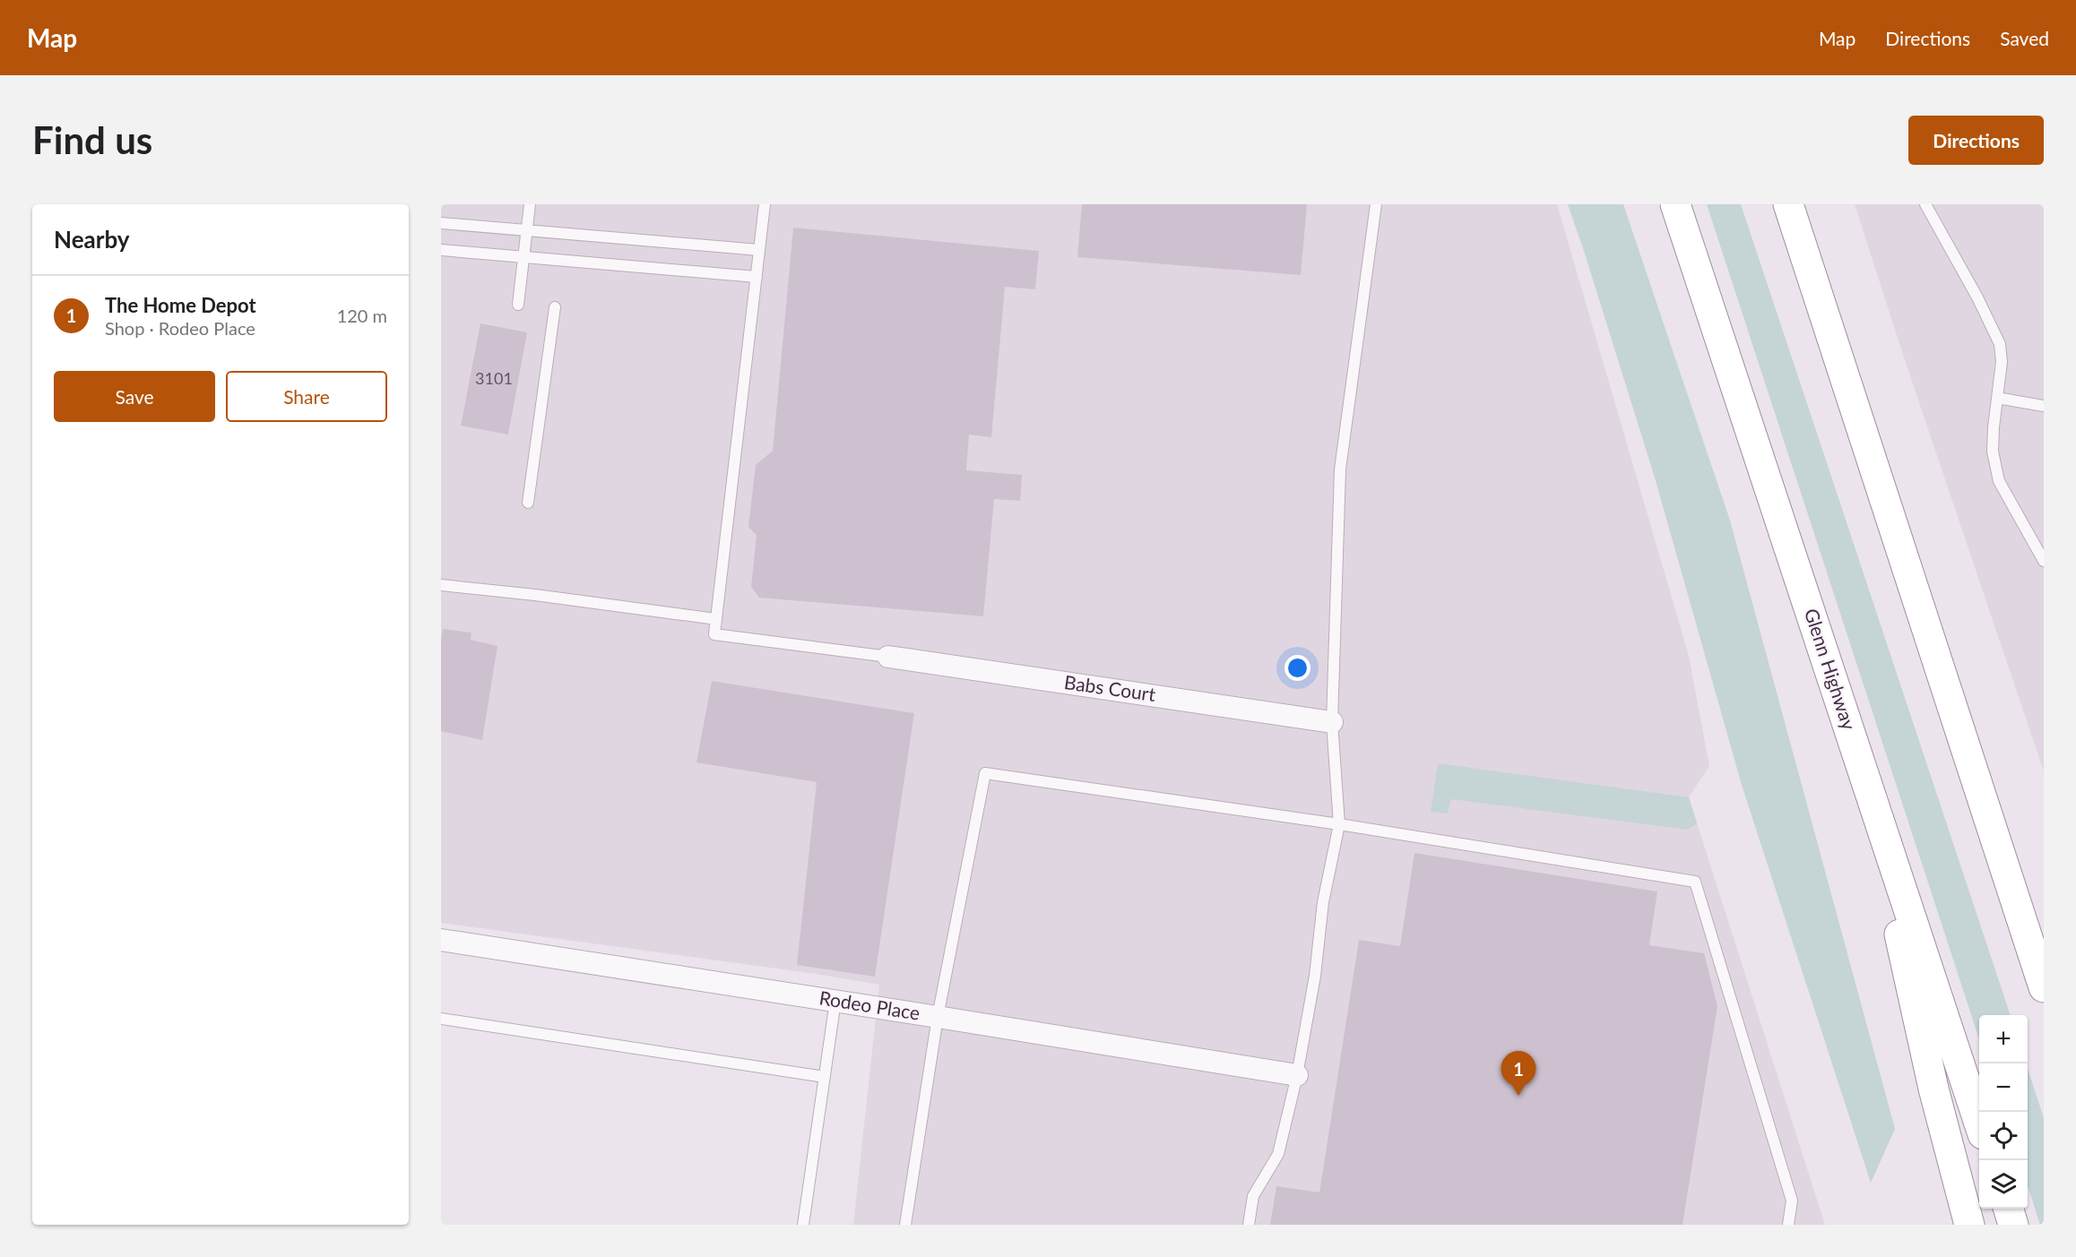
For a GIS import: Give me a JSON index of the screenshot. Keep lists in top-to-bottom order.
{
  "streets": {
    "highway": ["Glenn Highway"],
    "street": ["Babs Court", "Rodeo Place"]
  },
  "house_numbers": ["3101"],
  "page": {
    "header": "Map",
    "nav": ["Map", "Directions", "Saved"],
    "buttons": [
      "Directions",
      ["Save", "Share"]
    ],
    "title": "Find us",
    "heading": "Nearby",
    "list": [
      {
        "mark": "1",
        "name": "The Home Depot",
        "note": "Shop · Rodeo Place",
        "value": "120 m"
      }
    ],
    "map_buttons": ["+", "−"],
    "pins": "1"
  }
}
